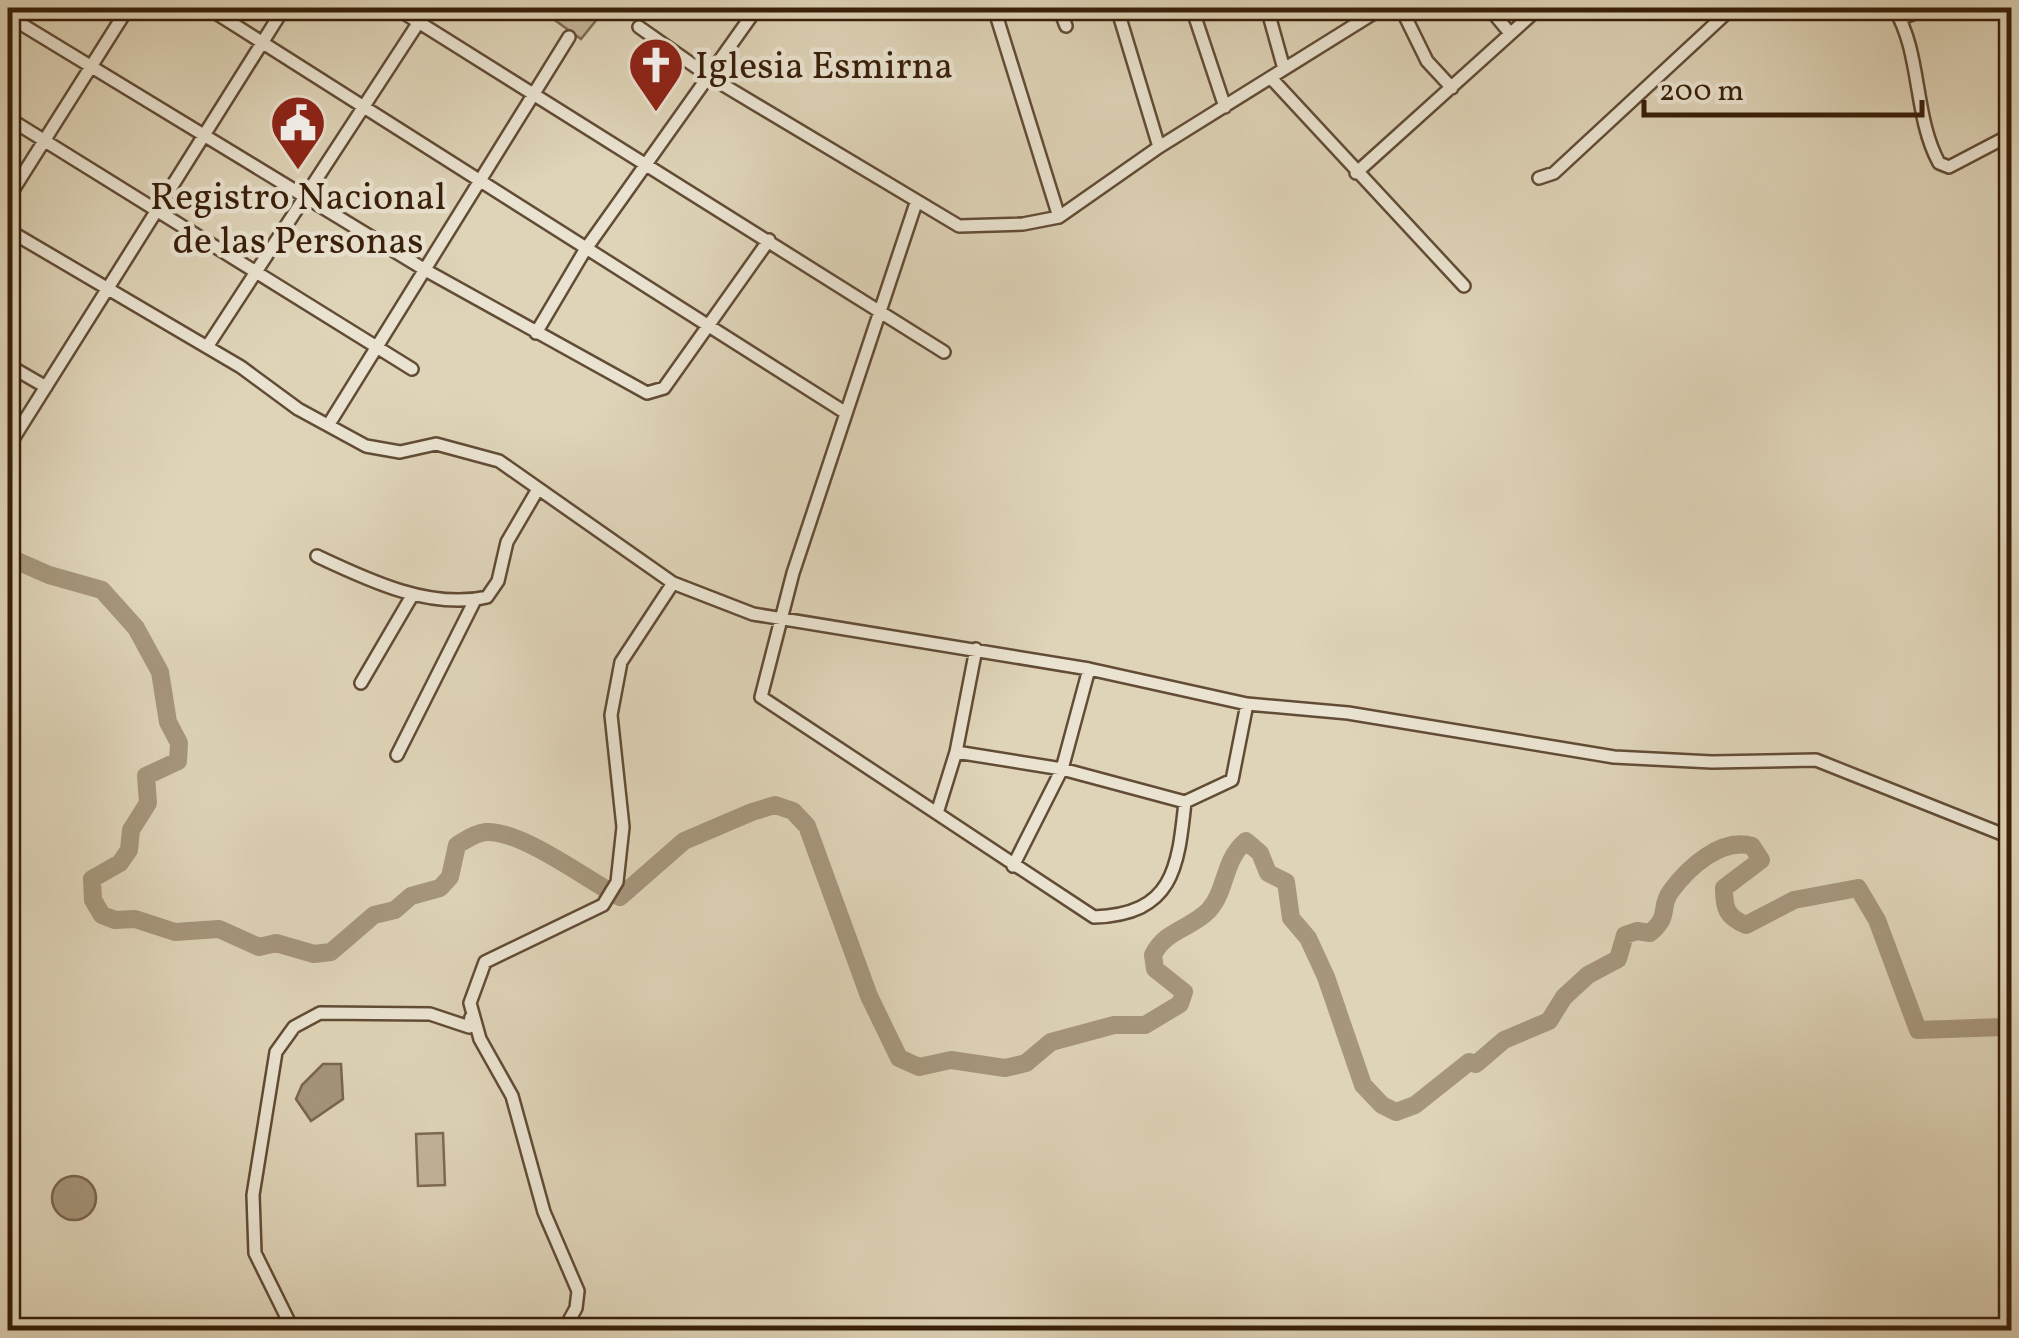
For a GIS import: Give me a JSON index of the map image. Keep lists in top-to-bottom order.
{
  "places": {
    "church": ["Iglesia Esmirna"],
    "public building": ["Registro Nacional de las Personas"]
  },
  "scale_bar": "200 m"
}
